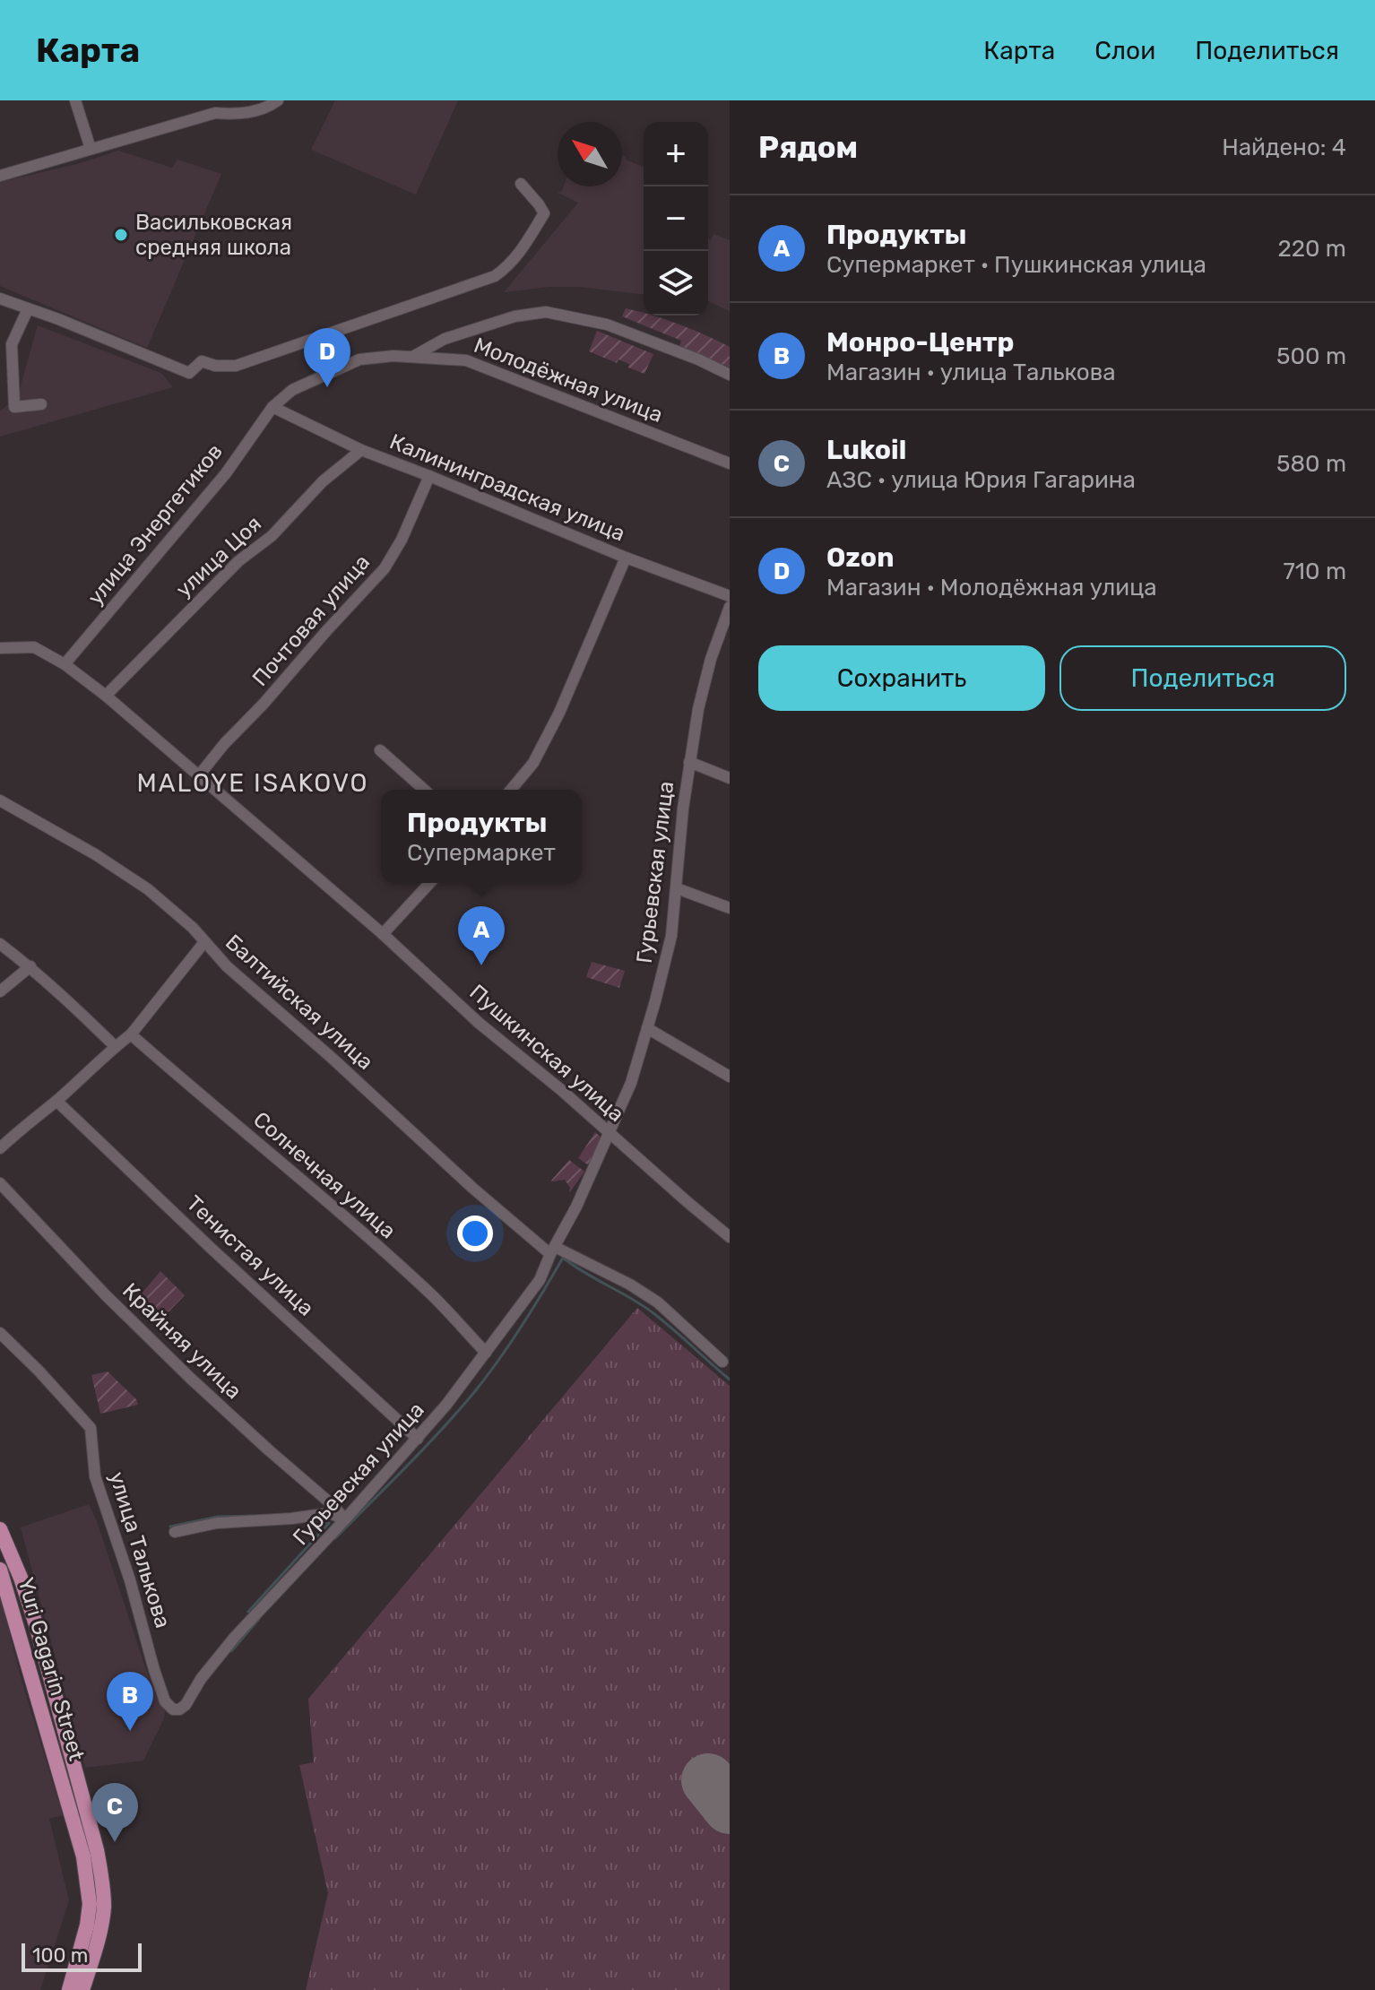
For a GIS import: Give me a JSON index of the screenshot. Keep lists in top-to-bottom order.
{
  "streets": {
    "main road": ["Yuri Gagarin Street"],
    "street": [
      "Молодёжная улица",
      "Калининградская улица",
      "улица Энергетиков",
      "улица Цоя",
      "Почтовая улица",
      "Гурьевская улица",
      "Балтийская улица",
      "Пушкинская улица",
      "Солнечная улица",
      "Тенистая улица",
      "Крайняя улица",
      "улица Талькова"
    ]
  },
  "crossings": [
    ["Молодёжная улица", "Калининградская улица"],
    ["Молодёжная улица", "улица Энергетиков"],
    ["Калининградская улица", "улица Энергетиков"],
    ["Калининградская улица", "улица Цоя"],
    ["Калининградская улица", "Почтовая улица"],
    ["улица Энергетиков", "Пушкинская улица"],
    ["улица Цоя", "Пушкинская улица"],
    ["Почтовая улица", "Пушкинская улица"],
    ["Гурьевская улица", "Балтийская улица"],
    ["Гурьевская улица", "Пушкинская улица"],
    ["Гурьевская улица", "Солнечная улица"],
    ["Гурьевская улица", "Тенистая улица"],
    ["Гурьевская улица", "Крайняя улица"],
    ["Гурьевская улица", "улица Талькова"]
  ],
  "districts": ["MALOYE ISAKOVO"],
  "places": ["Васильковская средняя школа"],
  "scale_bar": "100 m",
  "north": "top left",
  "page": {
    "header": "Карта",
    "nav": ["Карта", "Слои", "Поделиться"],
    "heading": ["Рядом", "Найдено: 4"],
    "map_buttons": ["+", "−"],
    "list": [
      {
        "mark": "A",
        "name": "Продукты",
        "note": "Супермаркет · Пушкинская улица",
        "value": "220 m"
      },
      {
        "mark": "B",
        "name": "Монро-Центр",
        "note": "Магазин · улица Талькова",
        "value": "500 m"
      },
      {
        "mark": "C",
        "name": "Lukoil",
        "note": "АЗС · улица Юрия Гагарина",
        "value": "580 m"
      },
      {
        "mark": "D",
        "name": "Ozon",
        "note": "Магазин · Молодёжная улица",
        "value": "710 m"
      }
    ],
    "pins": [
      "D",
      "A",
      "B",
      "C"
    ],
    "buttons": ["Сохранить", "Поделиться"],
    "popup": ["Продукты", "Супермаркет"],
    "scale": "100 m"
  }
}
